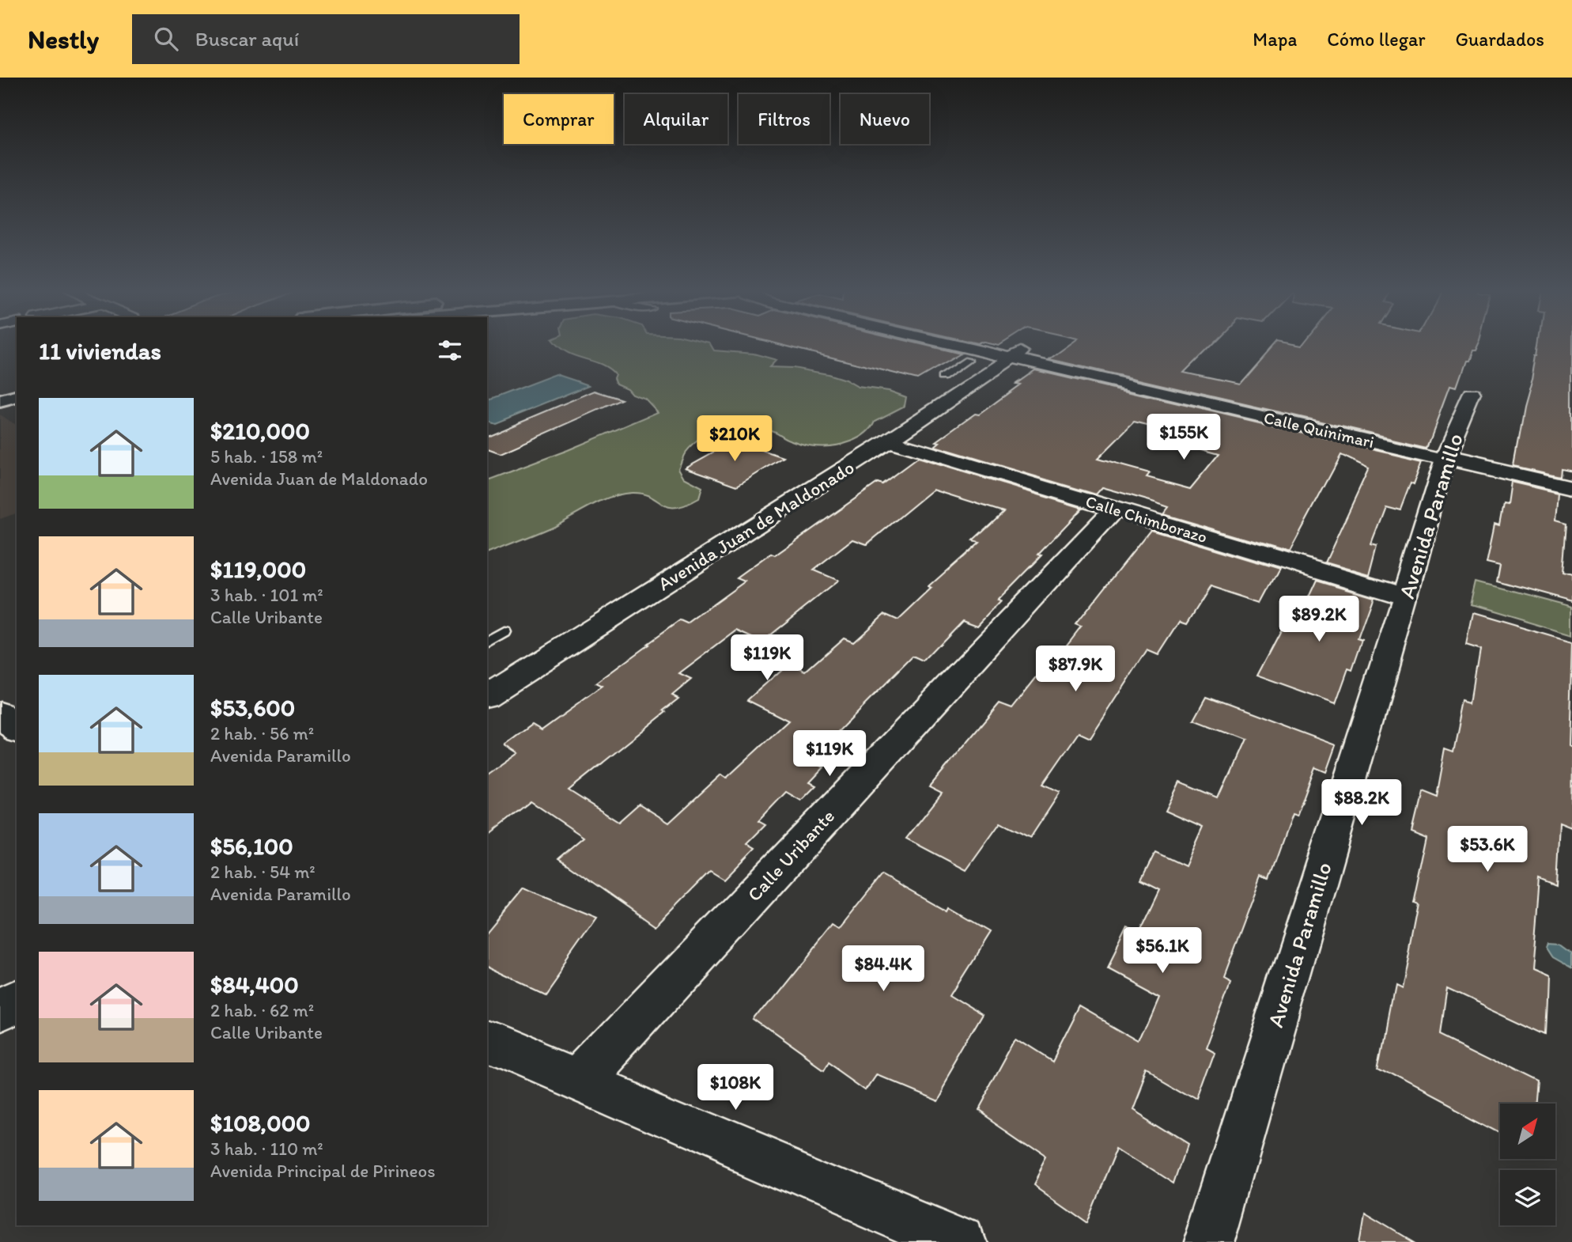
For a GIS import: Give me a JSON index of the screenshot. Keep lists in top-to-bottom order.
{
  "streets": {
    "street": [
      "Calle Quinimari",
      "Avenida Paramillo",
      "Calle Chimborazo",
      "Avenida Juan de Maldonado",
      "Calle Uribante"
    ]
  },
  "crossings": [
    ["Calle Quinimari", "Avenida Paramillo"],
    ["Calle Quinimari", "Avenida Juan de Maldonado"],
    ["Avenida Paramillo", "Calle Chimborazo"],
    ["Calle Chimborazo", "Avenida Juan de Maldonado"],
    ["Calle Chimborazo", "Calle Uribante"]
  ],
  "north": "top right",
  "page": {
    "header": "Nestly",
    "search": "Buscar aquí",
    "nav": ["Mapa", "Cómo llegar", "Guardados"],
    "chip": [
      "Comprar",
      "Alquilar",
      "Filtros",
      "Nuevo"
    ],
    "heading": "11 viviendas",
    "list": [
      {
        "name": "$210,000",
        "note": "5 hab. · 158 m² · Avenida Juan de Maldonado"
      },
      {
        "name": "$119,000",
        "note": "3 hab. · 101 m² · Calle Uribante"
      },
      {
        "name": "$53,600",
        "note": "2 hab. · 56 m² · Avenida Paramillo"
      },
      {
        "name": "$56,100",
        "note": "2 hab. · 54 m² · Avenida Paramillo"
      },
      {
        "name": "$84,400",
        "note": "2 hab. · 62 m² · Calle Uribante"
      },
      {
        "name": "$108,000",
        "note": "3 hab. · 110 m² · Avenida Principal de Pirineos"
      }
    ],
    "price": [
      "$155K",
      "$210K",
      "$89.2K",
      "$119K",
      "$87.9K",
      "$119K",
      "$88.2K",
      "$53.6K",
      "$56.1K",
      "$84.4K",
      "$108K"
    ]
  }
}
